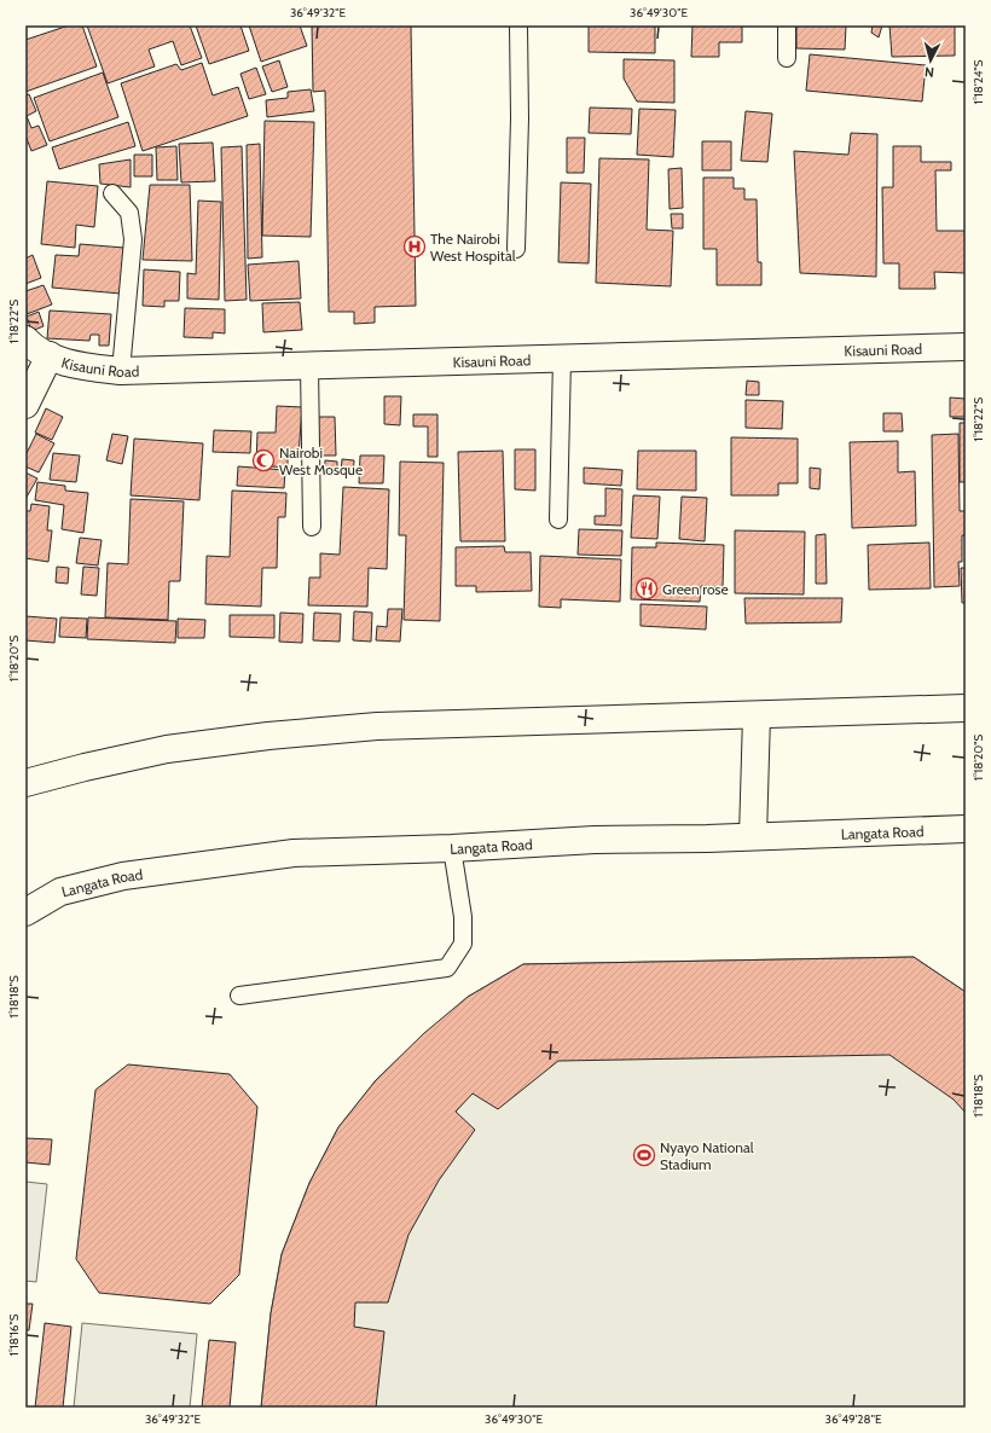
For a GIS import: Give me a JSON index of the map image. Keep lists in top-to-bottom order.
{
  "streets": {
    "main road": ["Kisauni Road", "Langata Road"]
  },
  "places": {
    "hospital": ["The Nairobi West Hospital"],
    "mosque": ["Nairobi West Mosque"],
    "restaurant": ["Green rose"],
    "sports": ["Nyayo National Stadium"]
  },
  "north": "bottom",
  "coordinates": [
    "36°49'32\"E",
    "36°49'30\"E",
    "1°18'24\"S",
    "1°18'22\"S",
    "1°18'20\"S",
    "1°18'18\"S",
    "1°18'16\"S",
    "36°49'28\"E"
  ]
}
